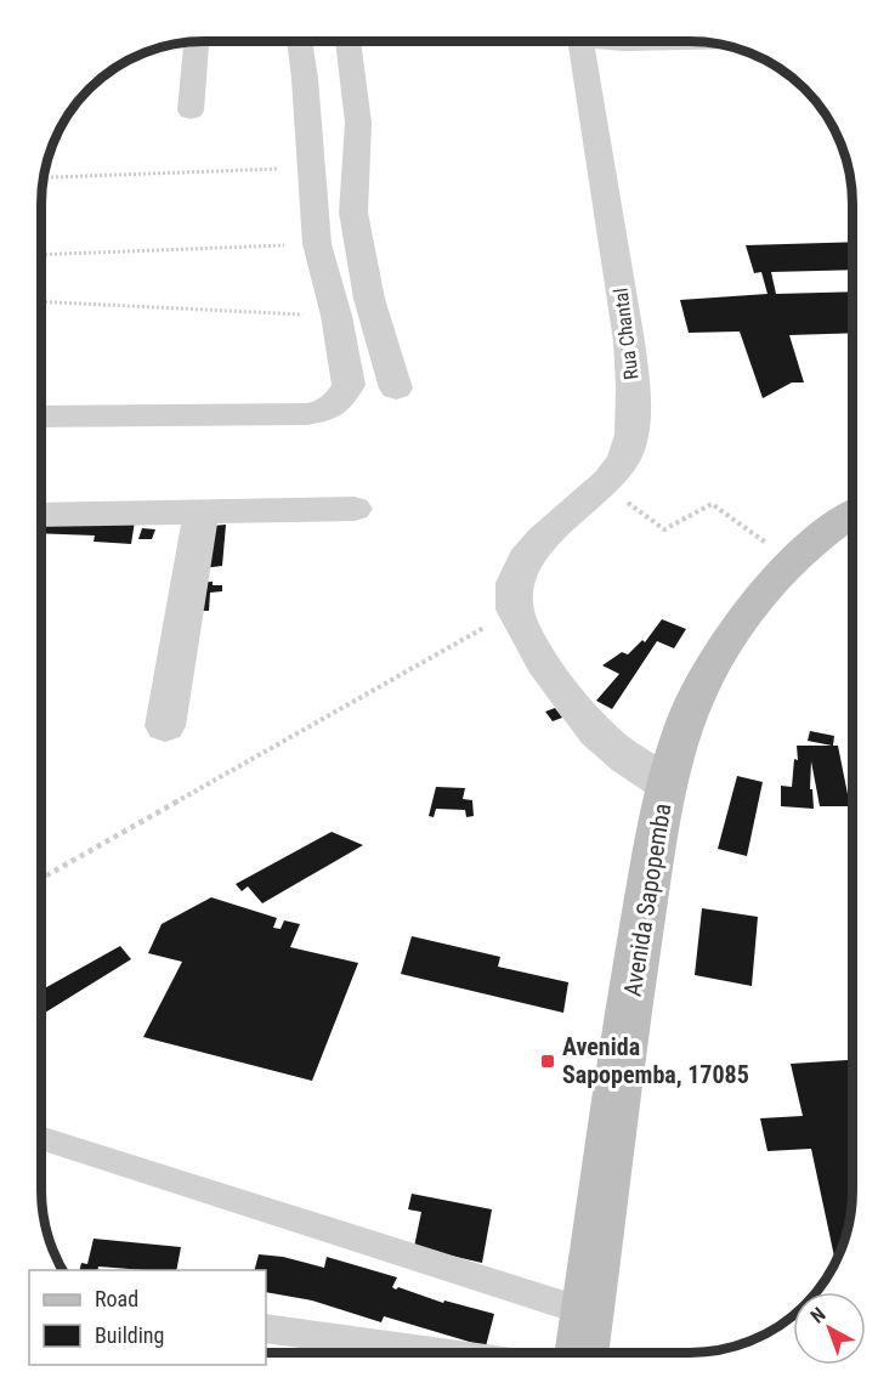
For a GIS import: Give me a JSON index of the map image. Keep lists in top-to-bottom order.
{
  "streets": {
    "main road": ["Avenida Sapopemba"],
    "street": ["Rua Chantal"]
  },
  "places": {
    "transit": ["Avenida Sapopemba, 17085"]
  },
  "legend": ["Road", "Building"],
  "north": "top left"
}
